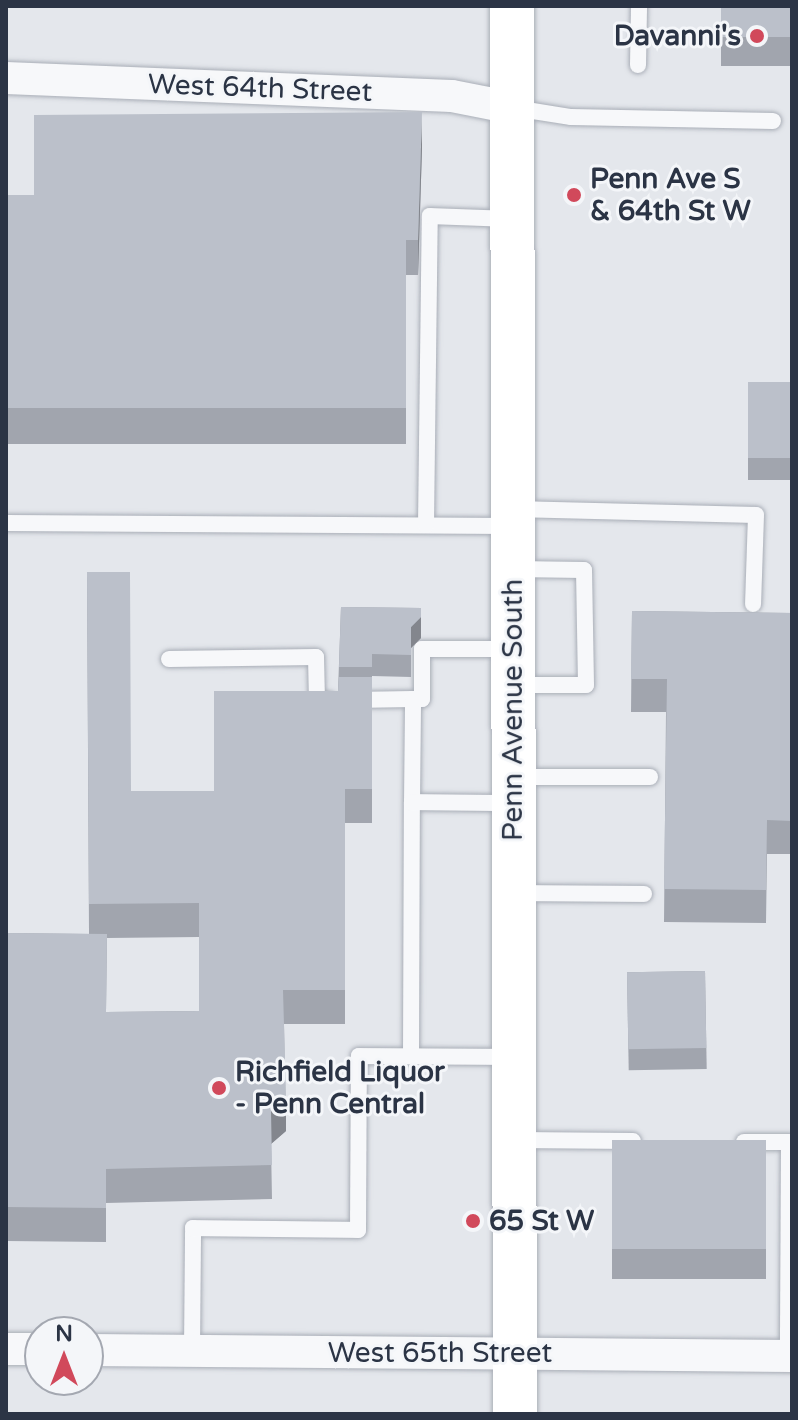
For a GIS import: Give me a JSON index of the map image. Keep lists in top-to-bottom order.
{
  "streets": {
    "main road": ["Penn Avenue South"],
    "street": ["West 64th Street", "West 65th Street"]
  },
  "crossings": [
    ["West 64th Street", "Penn Avenue South"],
    ["Penn Avenue South", "West 65th Street"]
  ],
  "places": [
    "Davanni's",
    "Penn Ave S & 64th St W",
    "Richfield Liquor - Penn Central",
    "65 St W"
  ],
  "north": "top"
}
